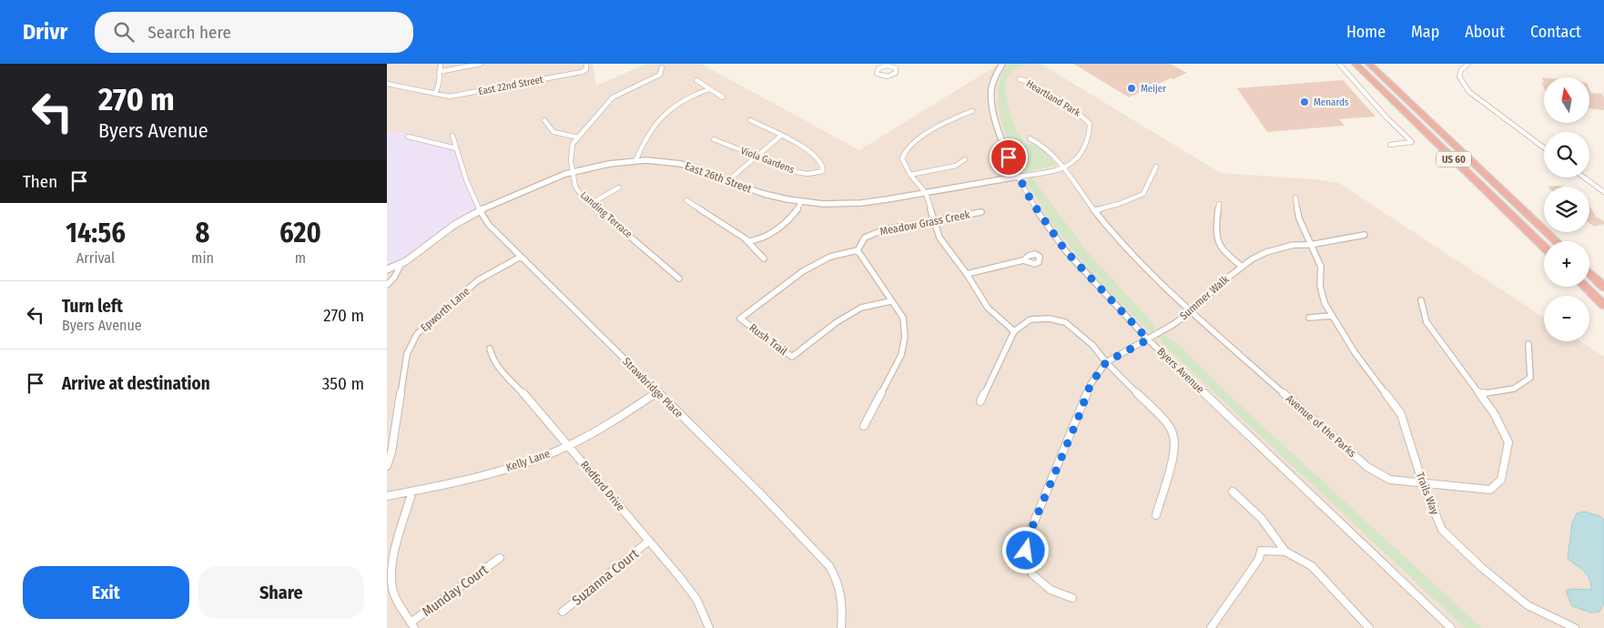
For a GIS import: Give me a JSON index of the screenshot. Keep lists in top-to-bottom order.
{
  "streets": {
    "highway": ["US 60"],
    "street": [
      "East 22nd Street",
      "Heartland Park",
      "Viola Gardens",
      "East 26th Street",
      "Landing Terrace",
      "Meadow Grass Creek",
      "Summer Walk",
      "Epworth Lane",
      "Rush Trail",
      "Byers Avenue",
      "Strawbridge Place",
      "Avenue of the Parks",
      "Kelly Lane",
      "Redford Drive",
      "Trails Way",
      "Suzanna Court",
      "Munday Court"
    ]
  },
  "crossings": [
    ["Heartland Park", "Avenue of the Parks"],
    ["East 26th Street", "Landing Terrace"],
    ["East 26th Street", "Byers Avenue"],
    ["East 26th Street", "Strawbridge Place"],
    ["Meadow Grass Creek", "Rush Trail"],
    ["Summer Walk", "Byers Avenue"],
    ["Summer Walk", "Avenue of the Parks"],
    ["Summer Walk", "Trails Way"],
    ["Epworth Lane", "Strawbridge Place"],
    ["Strawbridge Place", "Kelly Lane"],
    ["Avenue of the Parks", "Trails Way"],
    ["Kelly Lane", "Redford Drive"],
    ["Redford Drive", "Suzanna Court"]
  ],
  "places": ["Meijer", "Menards"],
  "north": "top",
  "page": {
    "header": "Drivr",
    "search": "Search here",
    "nav": [
      "Home",
      "Map",
      "About",
      "Contact"
    ],
    "turn": ["270 m", "Byers Avenue"],
    "map_buttons": ["+", "−"],
    "then": "Then",
    "eta": [
      "14:56",
      "Arrival",
      "8",
      "min",
      "620",
      "m"
    ],
    "list": [
      {
        "name": "Turn left",
        "note": "Byers Avenue",
        "value": "270 m"
      },
      {
        "name": "Arrive at destination",
        "value": "350 m"
      }
    ],
    "buttons": ["Exit", "Share"]
  }
}
